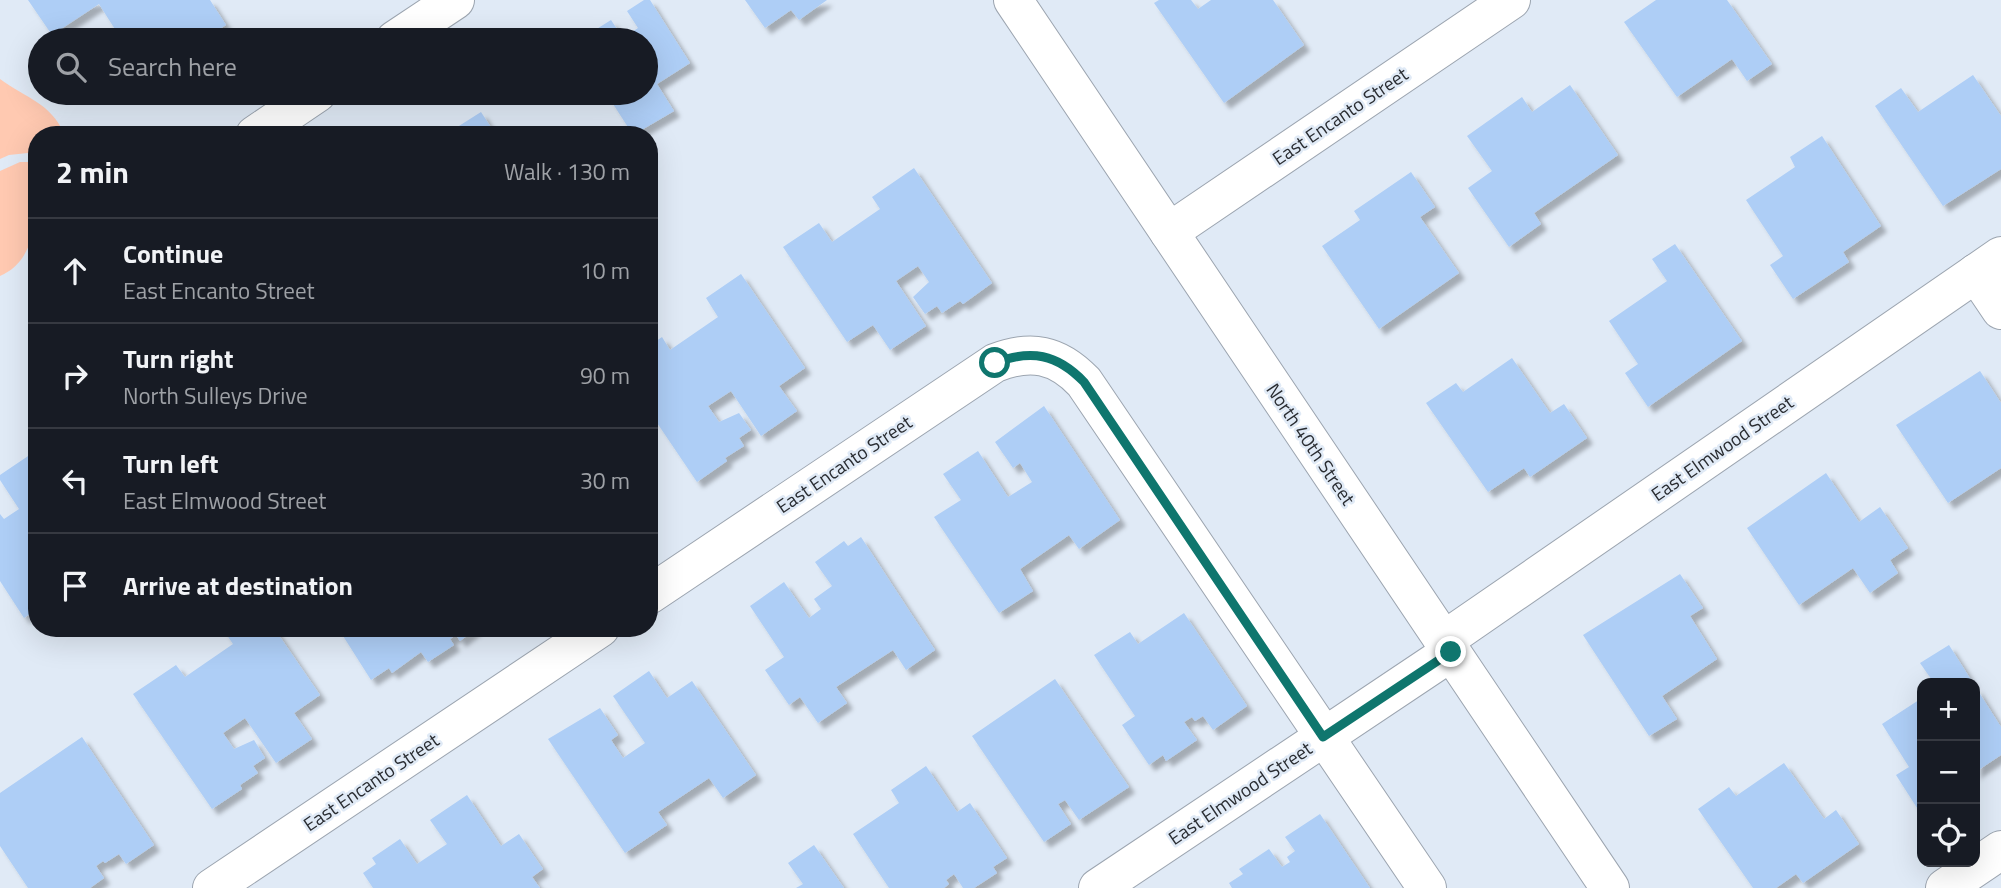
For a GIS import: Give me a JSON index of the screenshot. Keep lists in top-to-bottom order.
{
  "streets": {
    "street": ["East Encanto Street", "North 40th Street", "East Elmwood Street"]
  },
  "crossings": [
    ["East Encanto Street", "North 40th Street"],
    ["East Encanto Street", "East Elmwood Street"],
    ["North 40th Street", "East Elmwood Street"]
  ],
  "page": {
    "search": "Search here",
    "heading": ["2 min", "Walk · 130 m"],
    "list": [
      ["Continue", "East Encanto Street", "10 m"],
      ["Turn right", "North Sulleys Drive", "90 m"],
      ["Turn left", "East Elmwood Street", "30 m"],
      "Arrive at destination"
    ],
    "map_buttons": ["+", "−"]
  }
}
